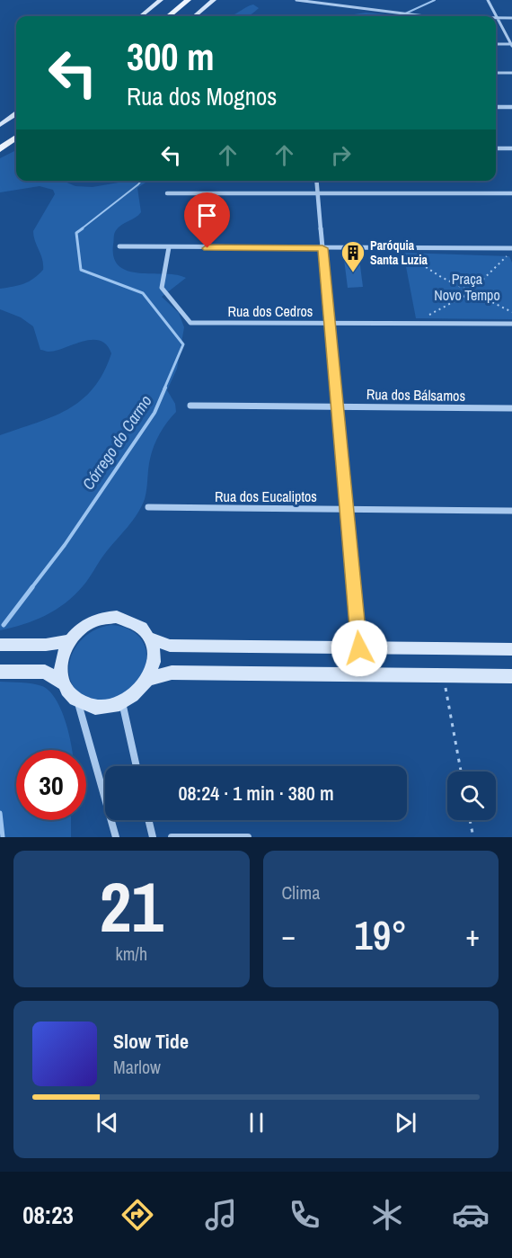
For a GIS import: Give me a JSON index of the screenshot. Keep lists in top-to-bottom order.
{
  "streets": {
    "street": ["Rua dos Cedros", "Rua dos Bálsamos", "Rua dos Eucaliptos"]
  },
  "water": ["Córrego do Carmo"],
  "parks": ["Praça Novo Tempo"],
  "places": {
    "building": ["Paróquia Santa Luzia"]
  },
  "page": {
    "turn": ["300 m", "Rua dos Mognos"],
    "limit": "30",
    "trip": "08:24 · 1 min · 380 m",
    "tile": [
      ["21", "km/h"],
      "Clima"
    ],
    "heat": ["−", "19°", "+"],
    "song": ["Slow Tide", "Marlow"],
    "tabs": "08:23"
  }
}
